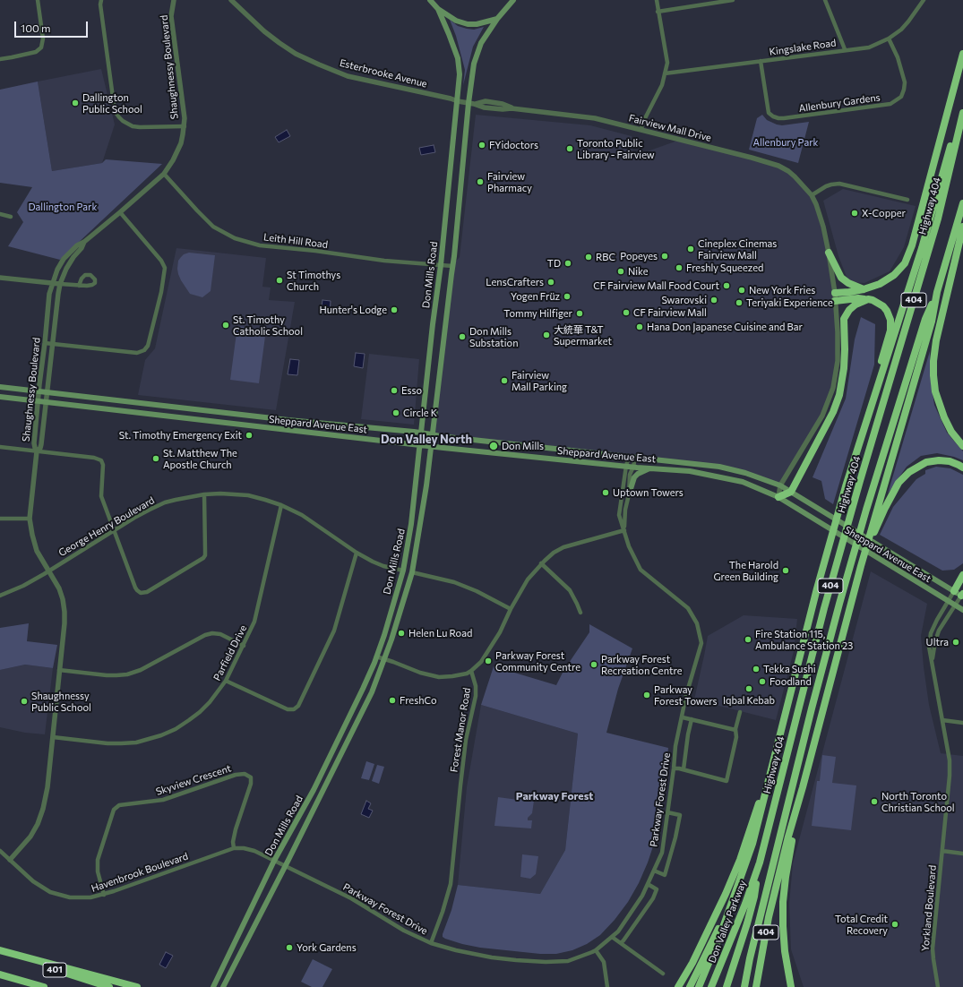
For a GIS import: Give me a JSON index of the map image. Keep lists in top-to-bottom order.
{
  "streets": {
    "highway": [
      "Highway 404",
      "404",
      "Don Valley Parkway",
      "401"
    ],
    "main road": ["Don Mills Road", "Sheppard Avenue East"],
    "street": [
      "Kingslake Road",
      "Shaughnessy Boulevard",
      "Esterbrooke Avenue",
      "Allenbury Gardens",
      "Fairview Mall Drive",
      "Leith Hill Road",
      "George Henry Boulevard",
      "Parfield Drive",
      "Forest Manor Road",
      "Skyview Crescent",
      "Parkway Forest Drive",
      "Havenbrook Boulevard",
      "Yorkland Boulevard"
    ]
  },
  "crossings": [
    ["Kingslake Road", "Allenbury Gardens"],
    ["Shaughnessy Boulevard", "Leith Hill Road"],
    ["Shaughnessy Boulevard", "Sheppard Avenue East"],
    ["Esterbrooke Avenue", "Fairview Mall Drive"],
    ["Esterbrooke Avenue", "Don Mills Road"],
    ["Fairview Mall Drive", "Don Mills Road"],
    ["Fairview Mall Drive", "Sheppard Avenue East"],
    ["Highway 404", "Don Valley Parkway"],
    ["Leith Hill Road", "Don Mills Road"],
    ["Don Mills Road", "Sheppard Avenue East"],
    ["Don Mills Road", "George Henry Boulevard"],
    ["Don Mills Road", "Parkway Forest Drive"],
    ["Don Mills Road", "Havenbrook Boulevard"],
    ["Sheppard Avenue East", "Parkway Forest Drive"],
    ["George Henry Boulevard", "Parfield Drive"],
    ["Forest Manor Road", "Parkway Forest Drive"],
    ["Skyview Crescent", "Havenbrook Boulevard"],
    ["Parkway Forest Drive", "Havenbrook Boulevard"]
  ],
  "districts": ["Don Valley North", "Parkway Forest"],
  "parks": ["Allenbury Park", "Dallington Park"],
  "places": [
    "Dallington Public School",
    "FYidoctors",
    "Toronto Public Library - Fairview",
    "Fairview Pharmacy",
    "X-Copper",
    "Cineplex Cinemas Fairview Mall",
    "Popeyes",
    "RBC",
    "TD",
    "Freshly Squeezed",
    "Nike",
    "St Timothys Church",
    "LensCrafters",
    "CF Fairview Mall Food Court",
    "New York Fries",
    "Yogen Früz",
    "Swarovski",
    "Teriyaki Experience",
    "Hunter's Lodge",
    "CF Fairview Mall",
    "Tommy Hilfiger",
    "St. Timothy Catholic School",
    "Hana Don Japanese Cuisine and Bar",
    "大統華 T&T Supermarket",
    "Don Mills Substation",
    "Fairview Mall Parking",
    "Esso",
    "Circle K",
    "St. Timothy Emergency Exit",
    "Don Mills",
    "St. Matthew The Apostle Church",
    "Uptown Towers",
    "The Harold Green Building",
    "Helen Lu Road",
    "Fire Station 115, Ambulance Station 23",
    "Ultra",
    "Parkway Forest Community Centre",
    "Parkway Forest Recreation Centre",
    "Tekka Sushi",
    "Foodland",
    "Iqbal Kebab",
    "Parkway Forest Towers",
    "FreshCo",
    "Shaughnessy Public School",
    "North Toronto Christian School",
    "Total Credit Recovery",
    "York Gardens"
  ],
  "scale_bar": "100 m"
}
